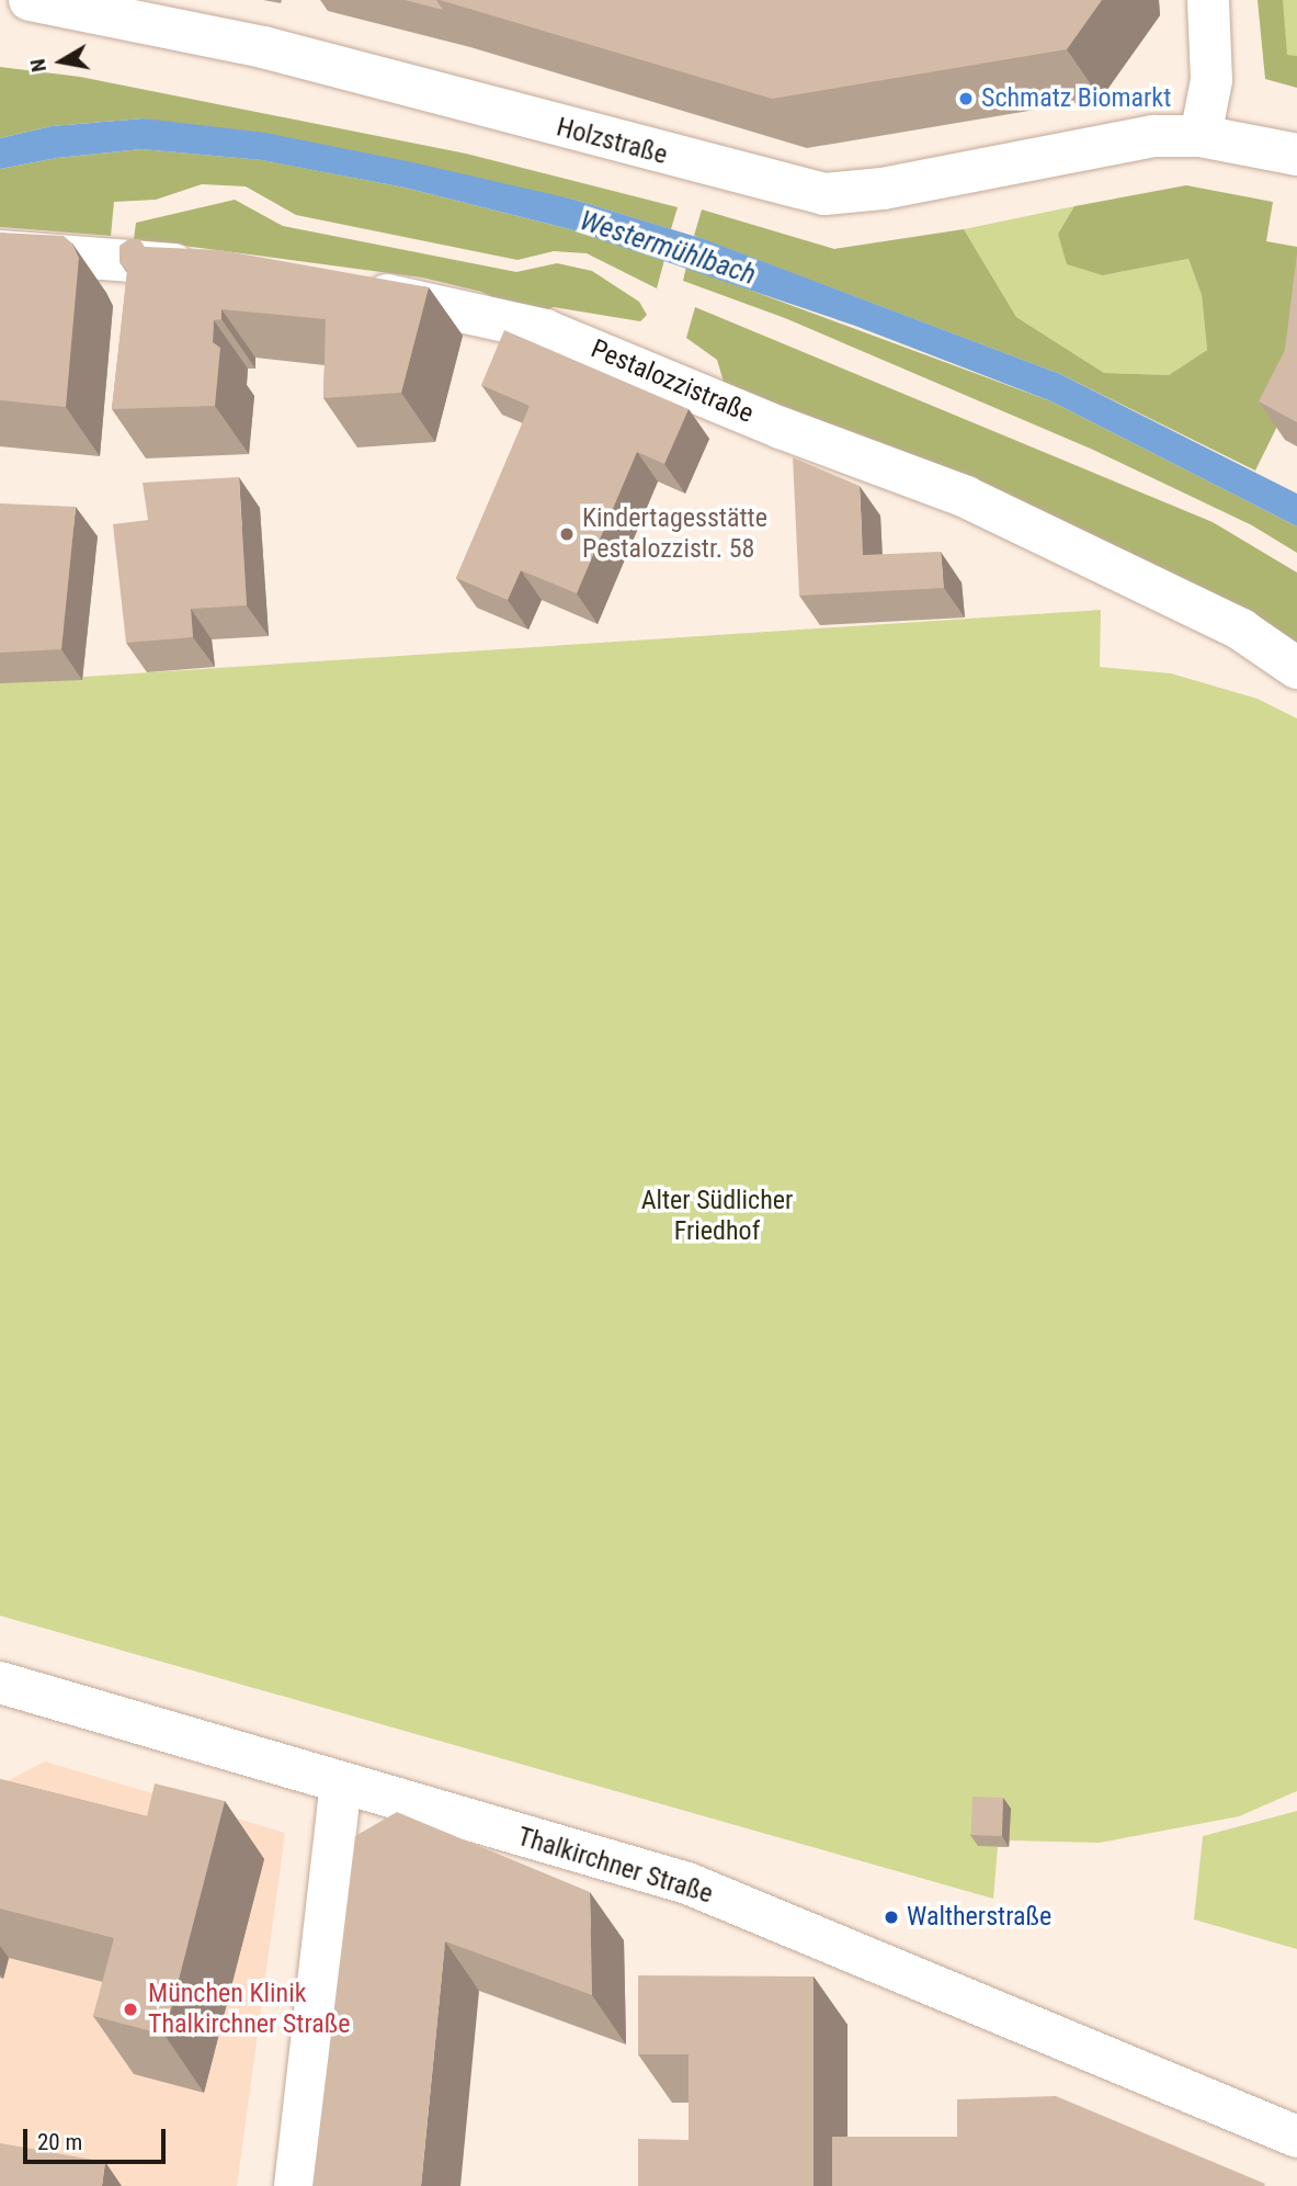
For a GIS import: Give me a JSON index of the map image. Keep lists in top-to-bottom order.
{
  "streets": {
    "street": ["Holzstraße", "Pestalozzistraße", "Thalkirchner Straße"]
  },
  "water": ["Westermühlbach"],
  "parks": ["Alter Südlicher Friedhof"],
  "places": [
    "Schmatz Biomarkt",
    "Kindertagesstätte Pestalozzistr. 58",
    "Waltherstraße",
    "München Klinik Thalkirchner Straße"
  ],
  "scale_bar": "20 m",
  "north": "left"
}
